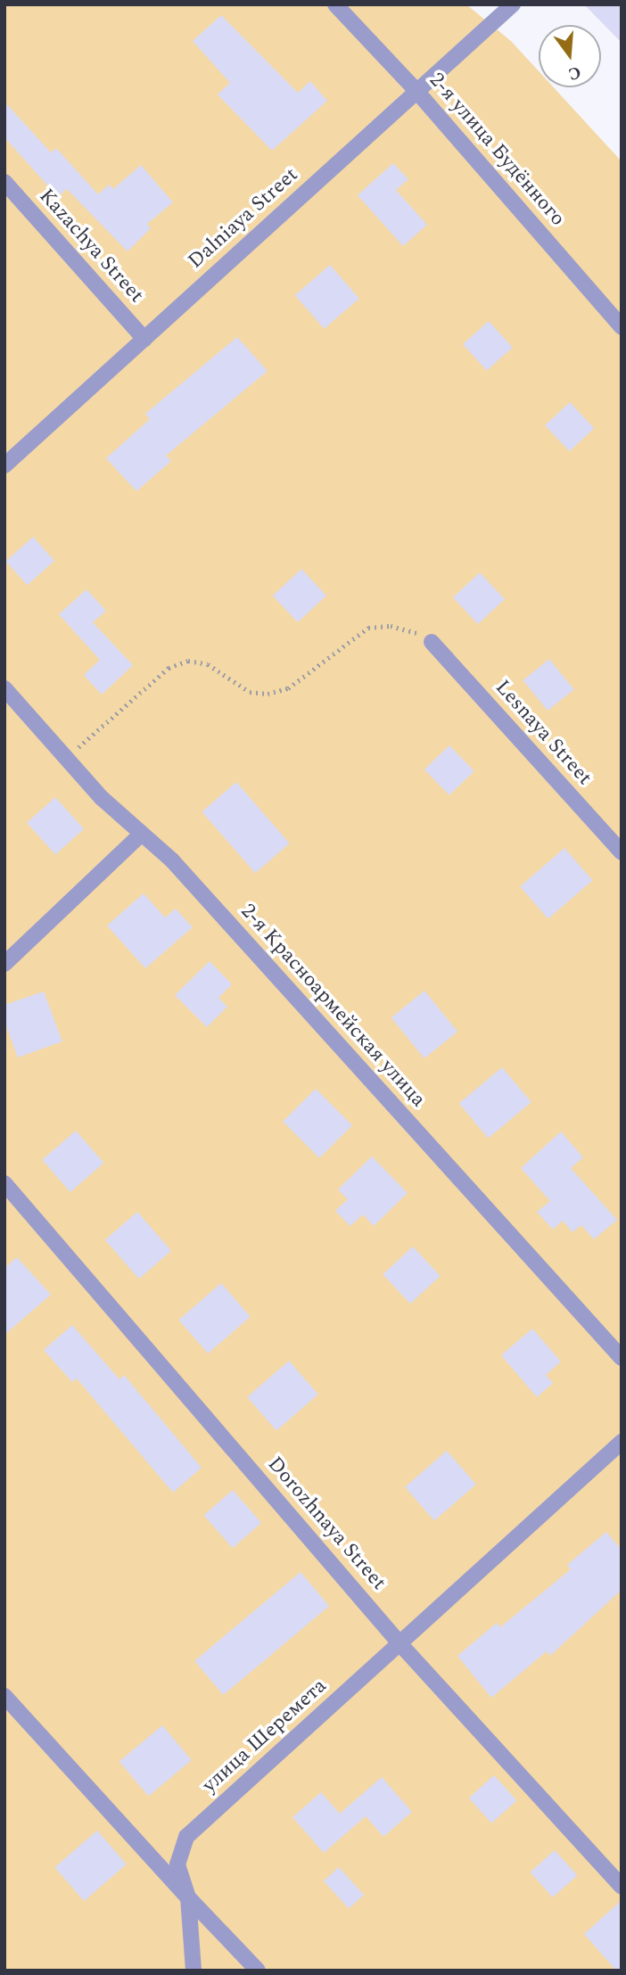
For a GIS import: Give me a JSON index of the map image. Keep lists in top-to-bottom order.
{
  "streets": {
    "street": [
      "2-я улица Будённого",
      "Dalniaya Street",
      "Kazachya Street",
      "Lesnaya Street",
      "2-я Красноармейская улица",
      "Dorozhnaya Street",
      "улица Шеремета"
    ]
  },
  "crossings": [
    ["2-я улица Будённого", "Dalniaya Street"],
    ["Dalniaya Street", "Kazachya Street"],
    ["Dorozhnaya Street", "улица Шеремета"]
  ],
  "north": "bottom"
}
